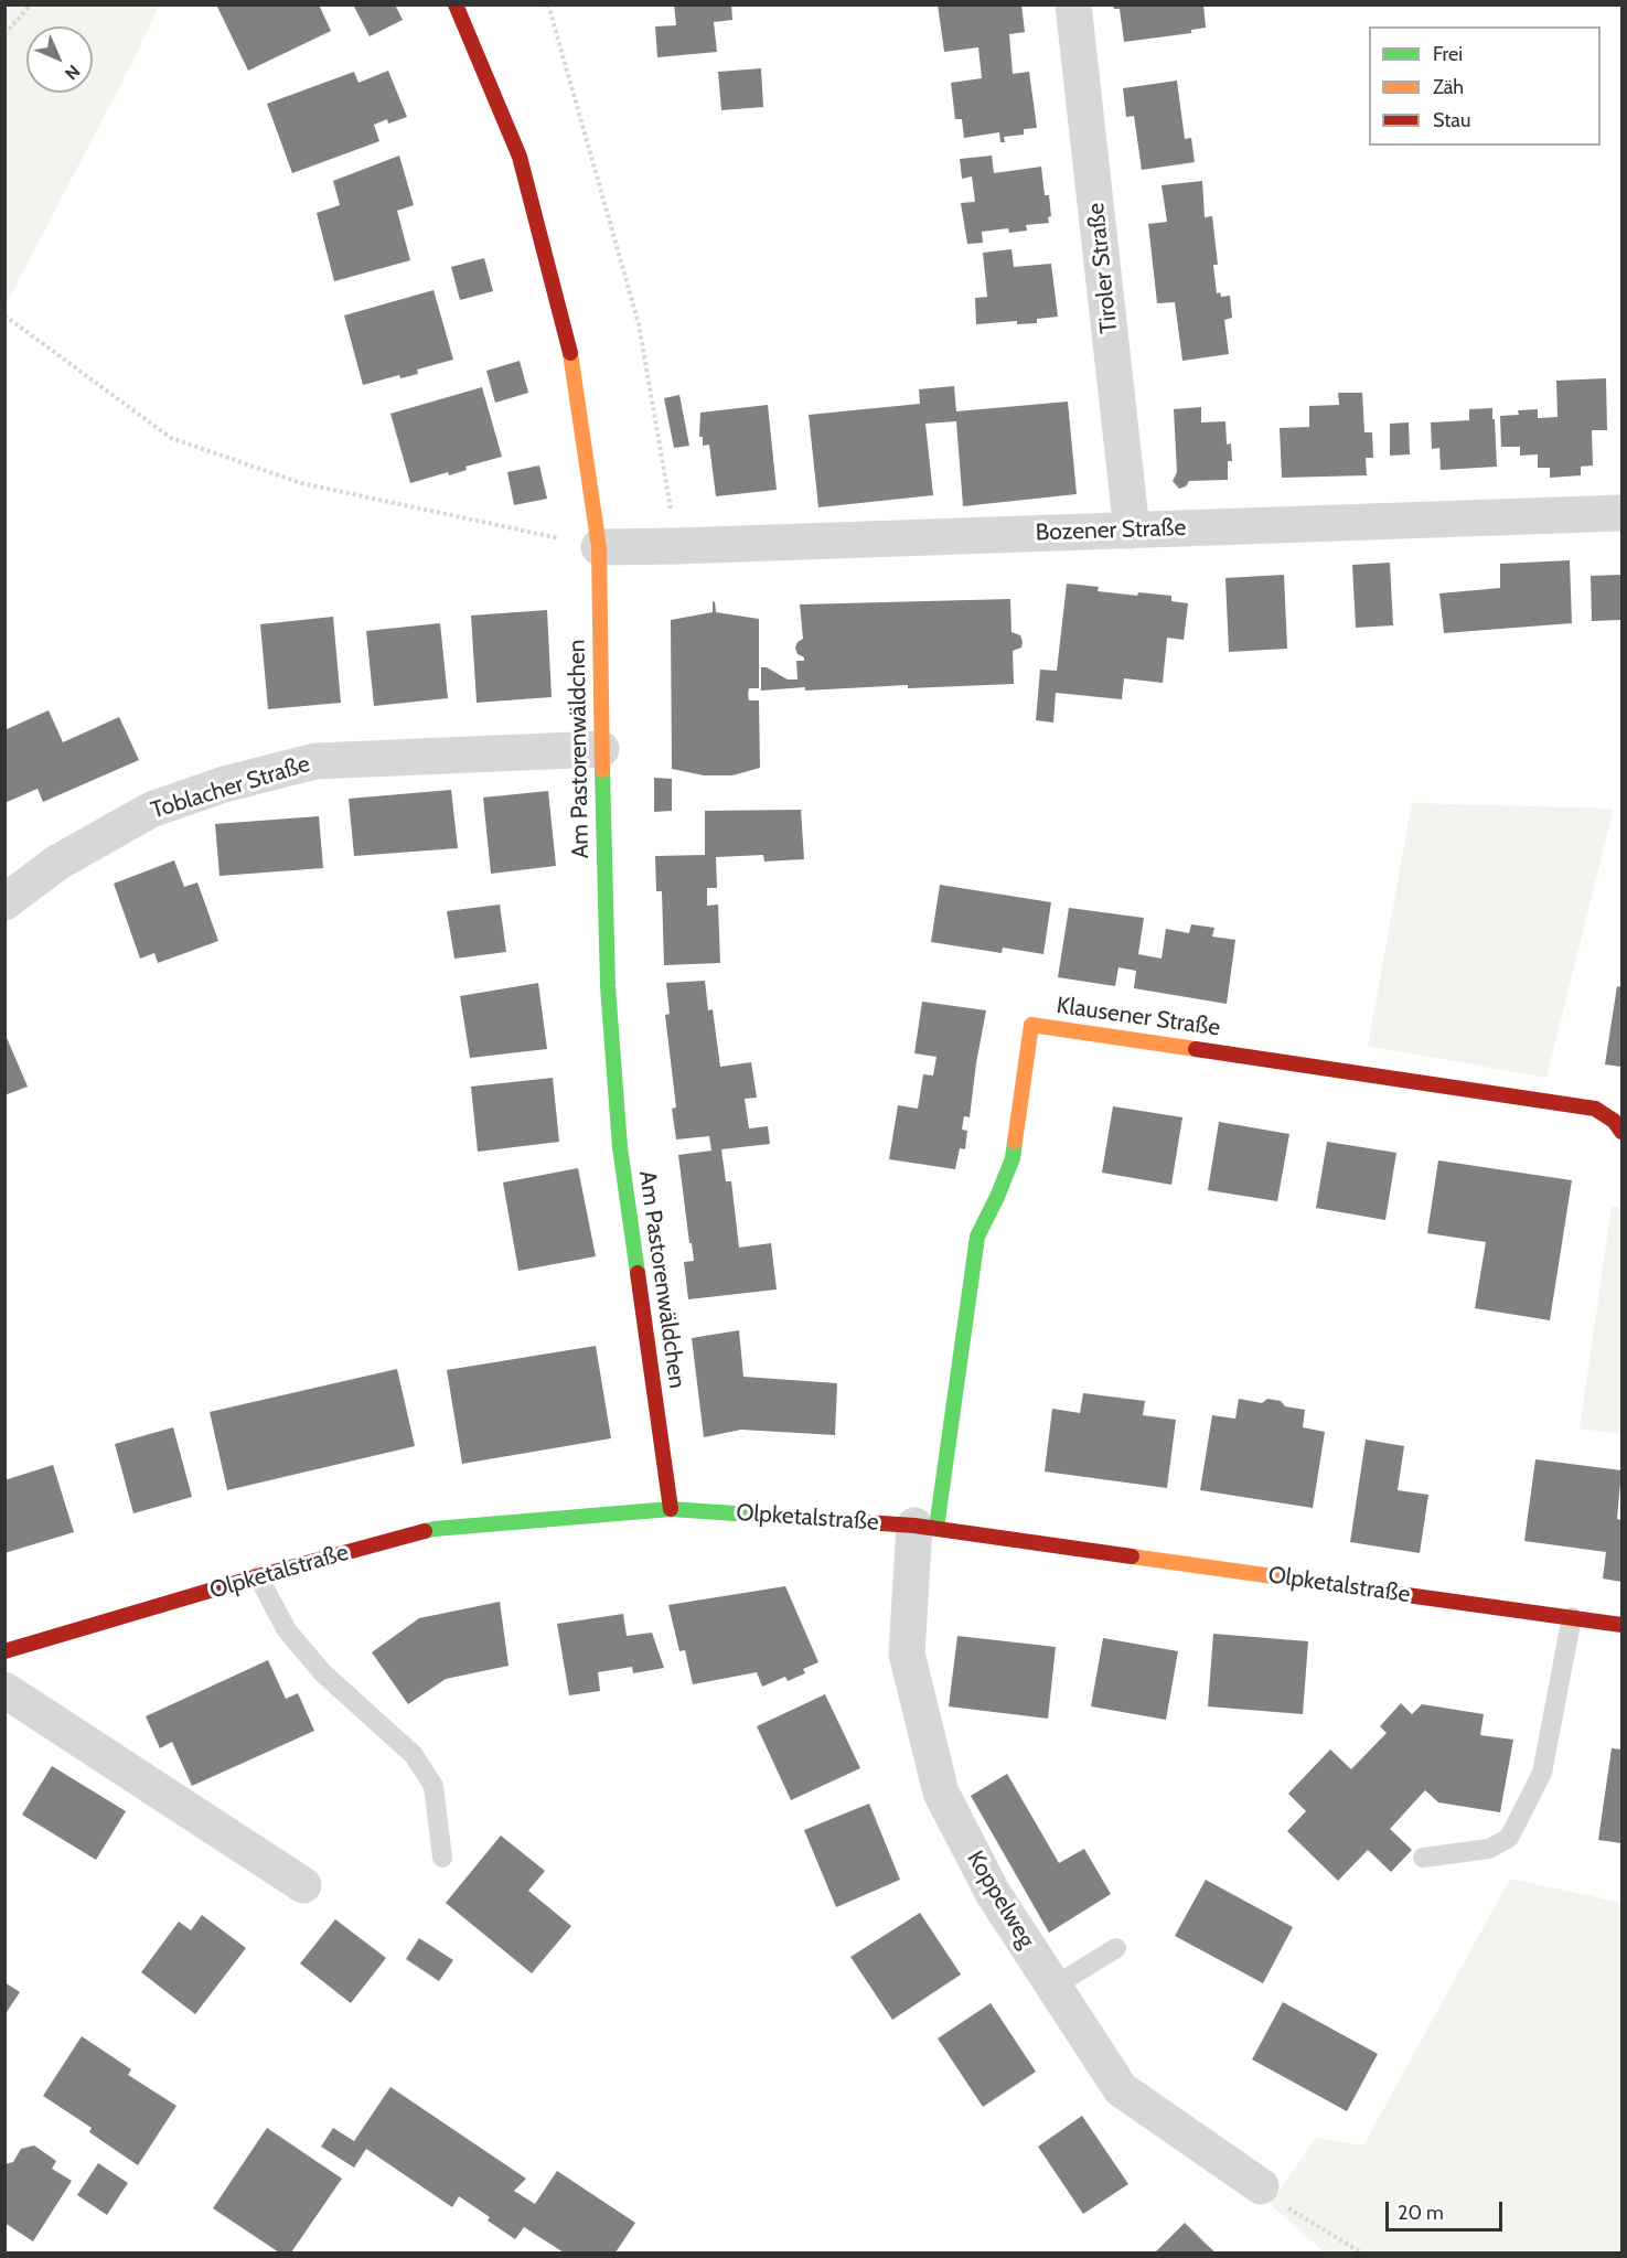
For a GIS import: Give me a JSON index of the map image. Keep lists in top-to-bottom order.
{
  "streets": {
    "street": [
      "Tiroler Straße",
      "Bozener Straße",
      "Am Pastorenwäldchen",
      "Toblacher Straße",
      "Klausener Straße",
      "Olpketalstraße",
      "Koppelweg"
    ]
  },
  "crossings": [
    ["Tiroler Straße", "Bozener Straße"],
    ["Bozener Straße", "Am Pastorenwäldchen"],
    ["Am Pastorenwäldchen", "Toblacher Straße"],
    ["Am Pastorenwäldchen", "Olpketalstraße"],
    ["Klausener Straße", "Olpketalstraße"],
    ["Klausener Straße", "Koppelweg"],
    ["Olpketalstraße", "Koppelweg"]
  ],
  "legend": ["Frei", "Zäh", "Stau"],
  "scale_bar": "20 m",
  "north": "bottom right"
}
